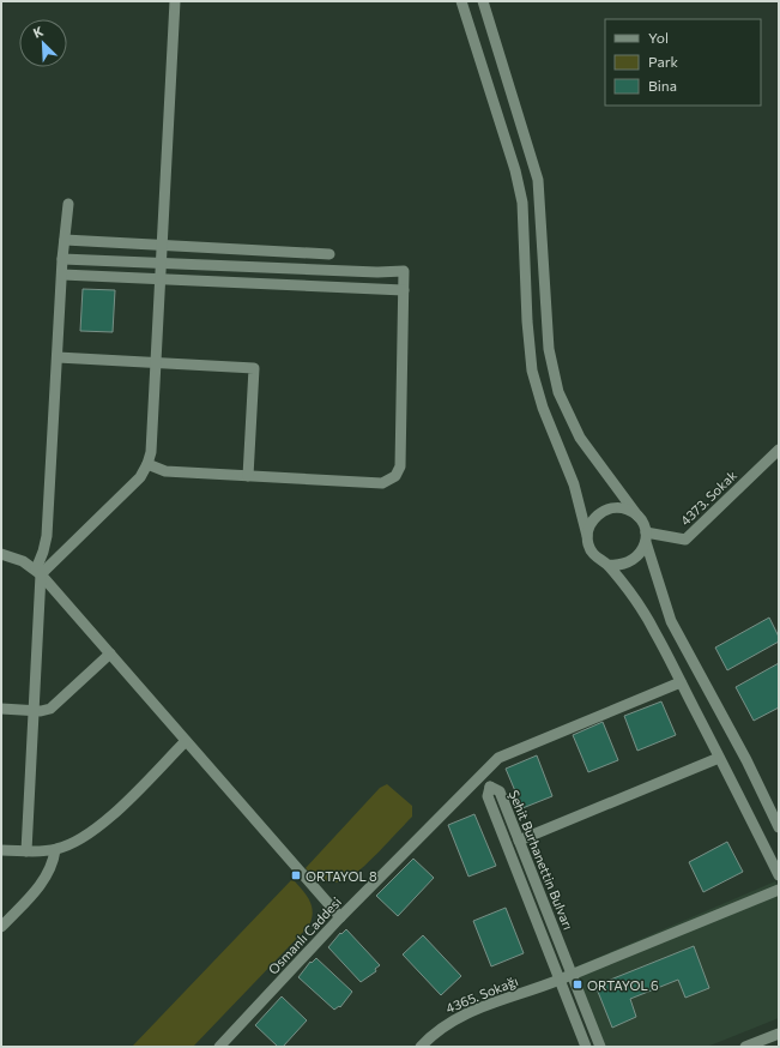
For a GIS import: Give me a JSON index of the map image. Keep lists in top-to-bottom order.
{
  "streets": {
    "street": [
      "4373. Sokak",
      "Şehit Burhanettin Bulvarı",
      "Osmanlı Caddesi",
      "4365. Sokağı"
    ]
  },
  "crossings": [
    ["Şehit Burhanettin Bulvarı", "4365. Sokağı"]
  ],
  "places": {
    "transit": ["ORTAYOL 8", "ORTAYOL 6"]
  },
  "legend": ["Yol", "Park", "Bina"],
  "north": "top left"
}
